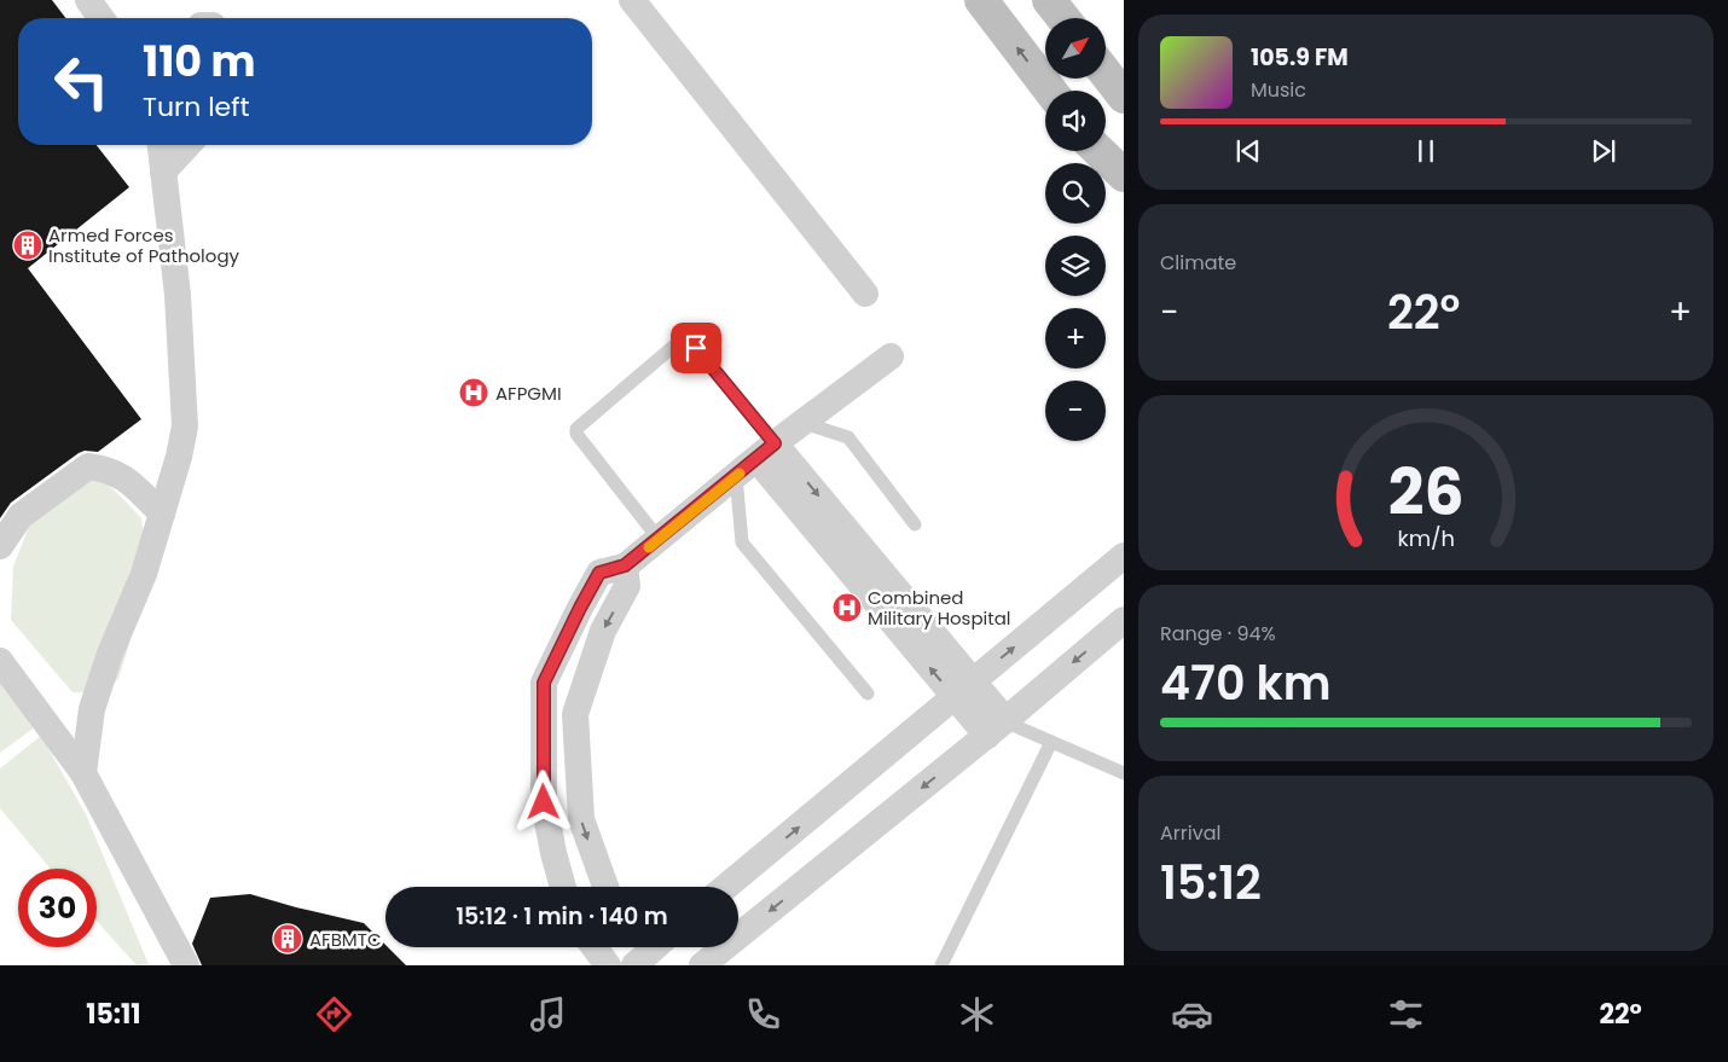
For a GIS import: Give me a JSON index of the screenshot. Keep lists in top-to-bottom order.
{
  "places": {
    "building": ["Armed Forces Institute of Pathology", "AFBMTC"],
    "hospital": ["AFPGMI", "Combined Military Hospital"]
  },
  "north": "top right",
  "page": {
    "map_buttons": ["+", "−"],
    "turn": ["110 m", "Turn left"],
    "song": ["105.9 FM", "Music"],
    "tile": [
      "Climate",
      ["Range · 94%", "470 km"],
      ["Arrival", "15:12"]
    ],
    "heat": ["−", "22°", "+"],
    "limit": "30",
    "trip": "15:12 · 1 min · 140 m",
    "tabs": ["15:11", "22°"],
    "gauge": ["26", "km/h"]
  }
}
